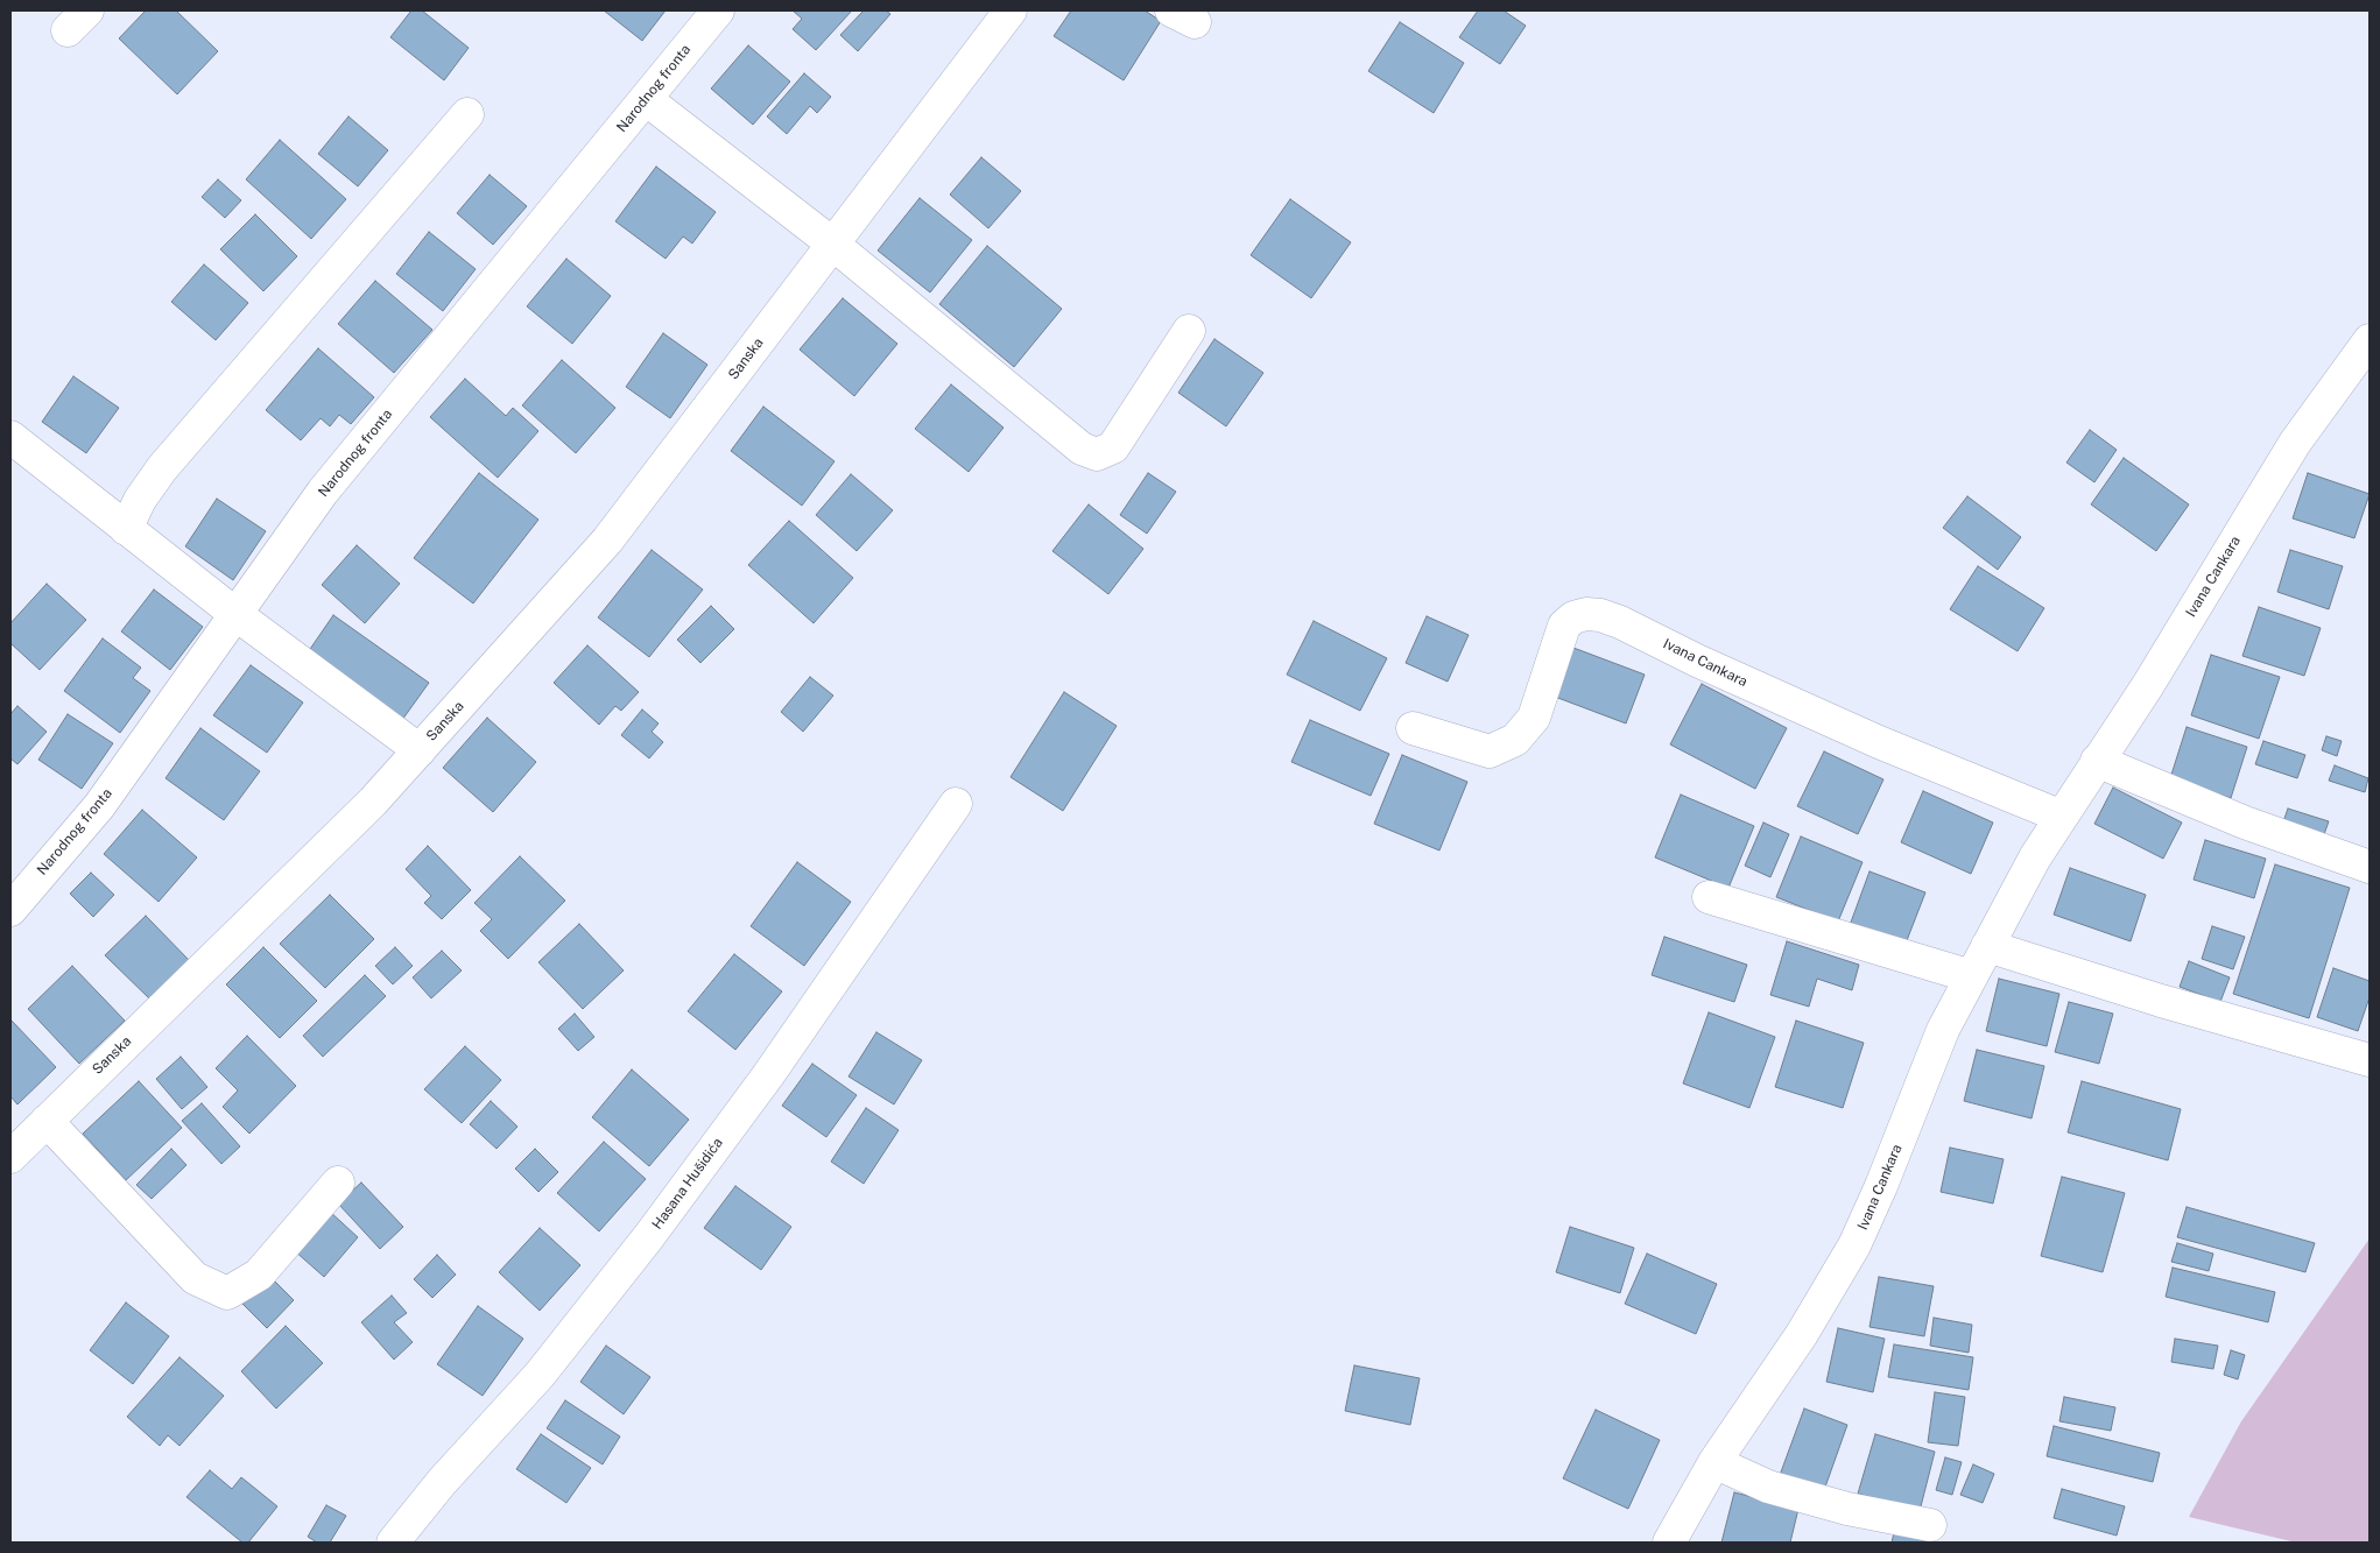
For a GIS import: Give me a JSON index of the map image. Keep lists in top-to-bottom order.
{
  "streets": {
    "street": [
      "Narodnog fronta",
      "Sanska",
      "Ivana Cankara",
      "Hasana Hušidića"
    ]
  }
}
